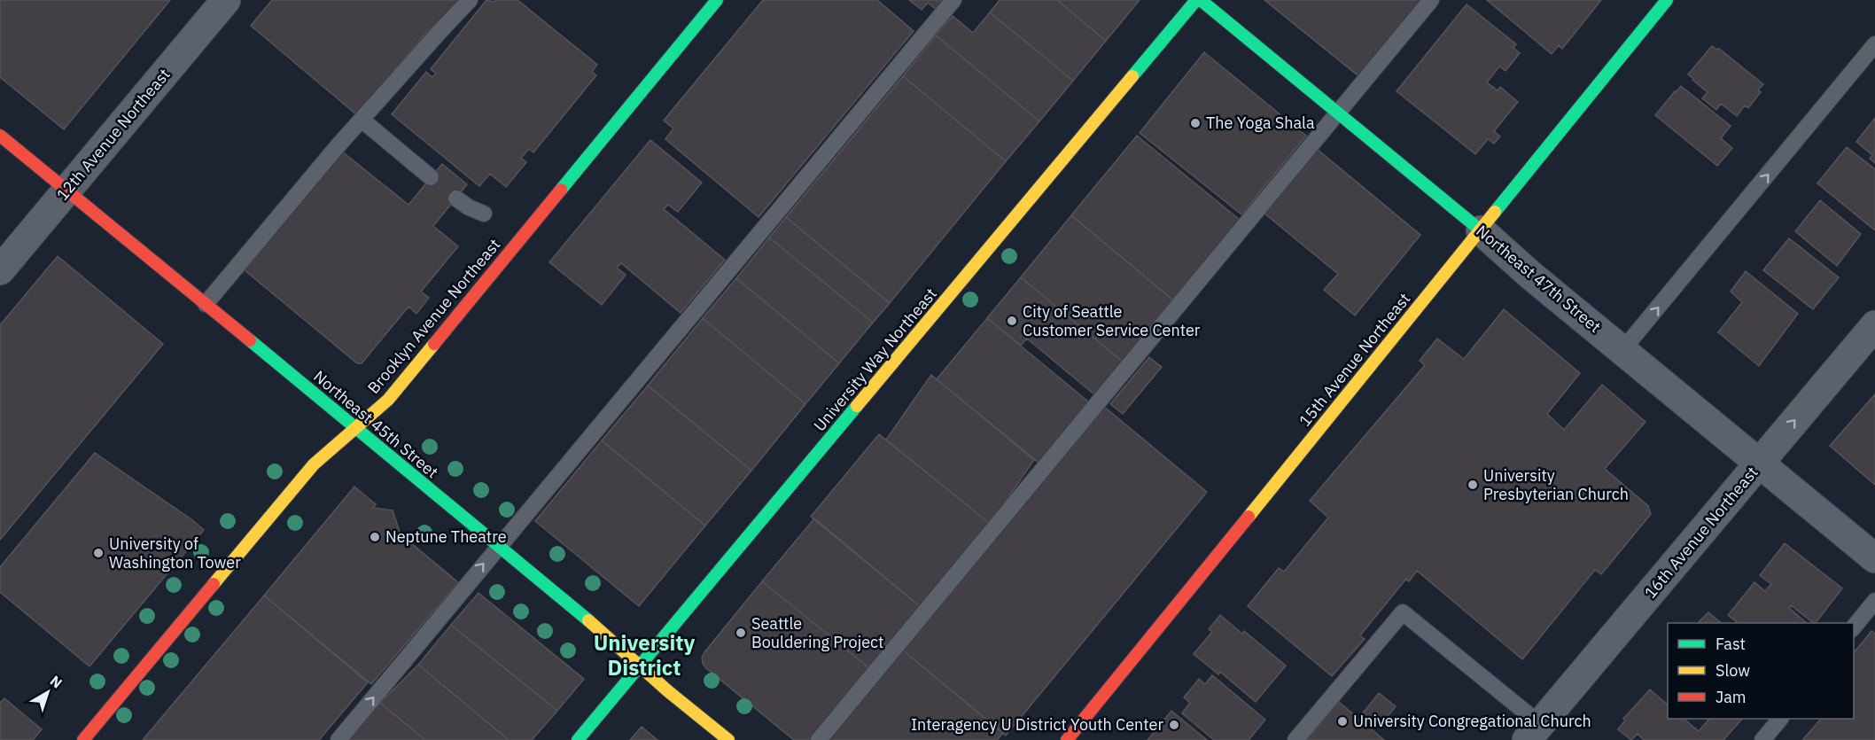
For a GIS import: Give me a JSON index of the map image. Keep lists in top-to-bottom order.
{
  "streets": {
    "street": [
      "12th Avenue Northeast",
      "Northeast 47th Street",
      "Brooklyn Avenue Northeast",
      "University Way Northeast",
      "15th Avenue Northeast",
      "Northeast 45th Street",
      "16th Avenue Northeast"
    ]
  },
  "crossings": [
    ["12th Avenue Northeast", "Northeast 45th Street"],
    ["Northeast 47th Street", "University Way Northeast"],
    ["Northeast 47th Street", "15th Avenue Northeast"],
    ["Northeast 47th Street", "16th Avenue Northeast"],
    ["Brooklyn Avenue Northeast", "Northeast 45th Street"],
    ["University Way Northeast", "Northeast 45th Street"]
  ],
  "districts": ["University District"],
  "places": [
    "The Yoga Shala",
    "City of Seattle Customer Service Center",
    "University Presbyterian Church",
    "Neptune Theatre",
    "University of Washington Tower",
    "Seattle Bouldering Project",
    "University Congregational Church",
    "Interagency U District Youth Center"
  ],
  "legend": ["Fast", "Slow", "Jam"],
  "north": "top right"
}
